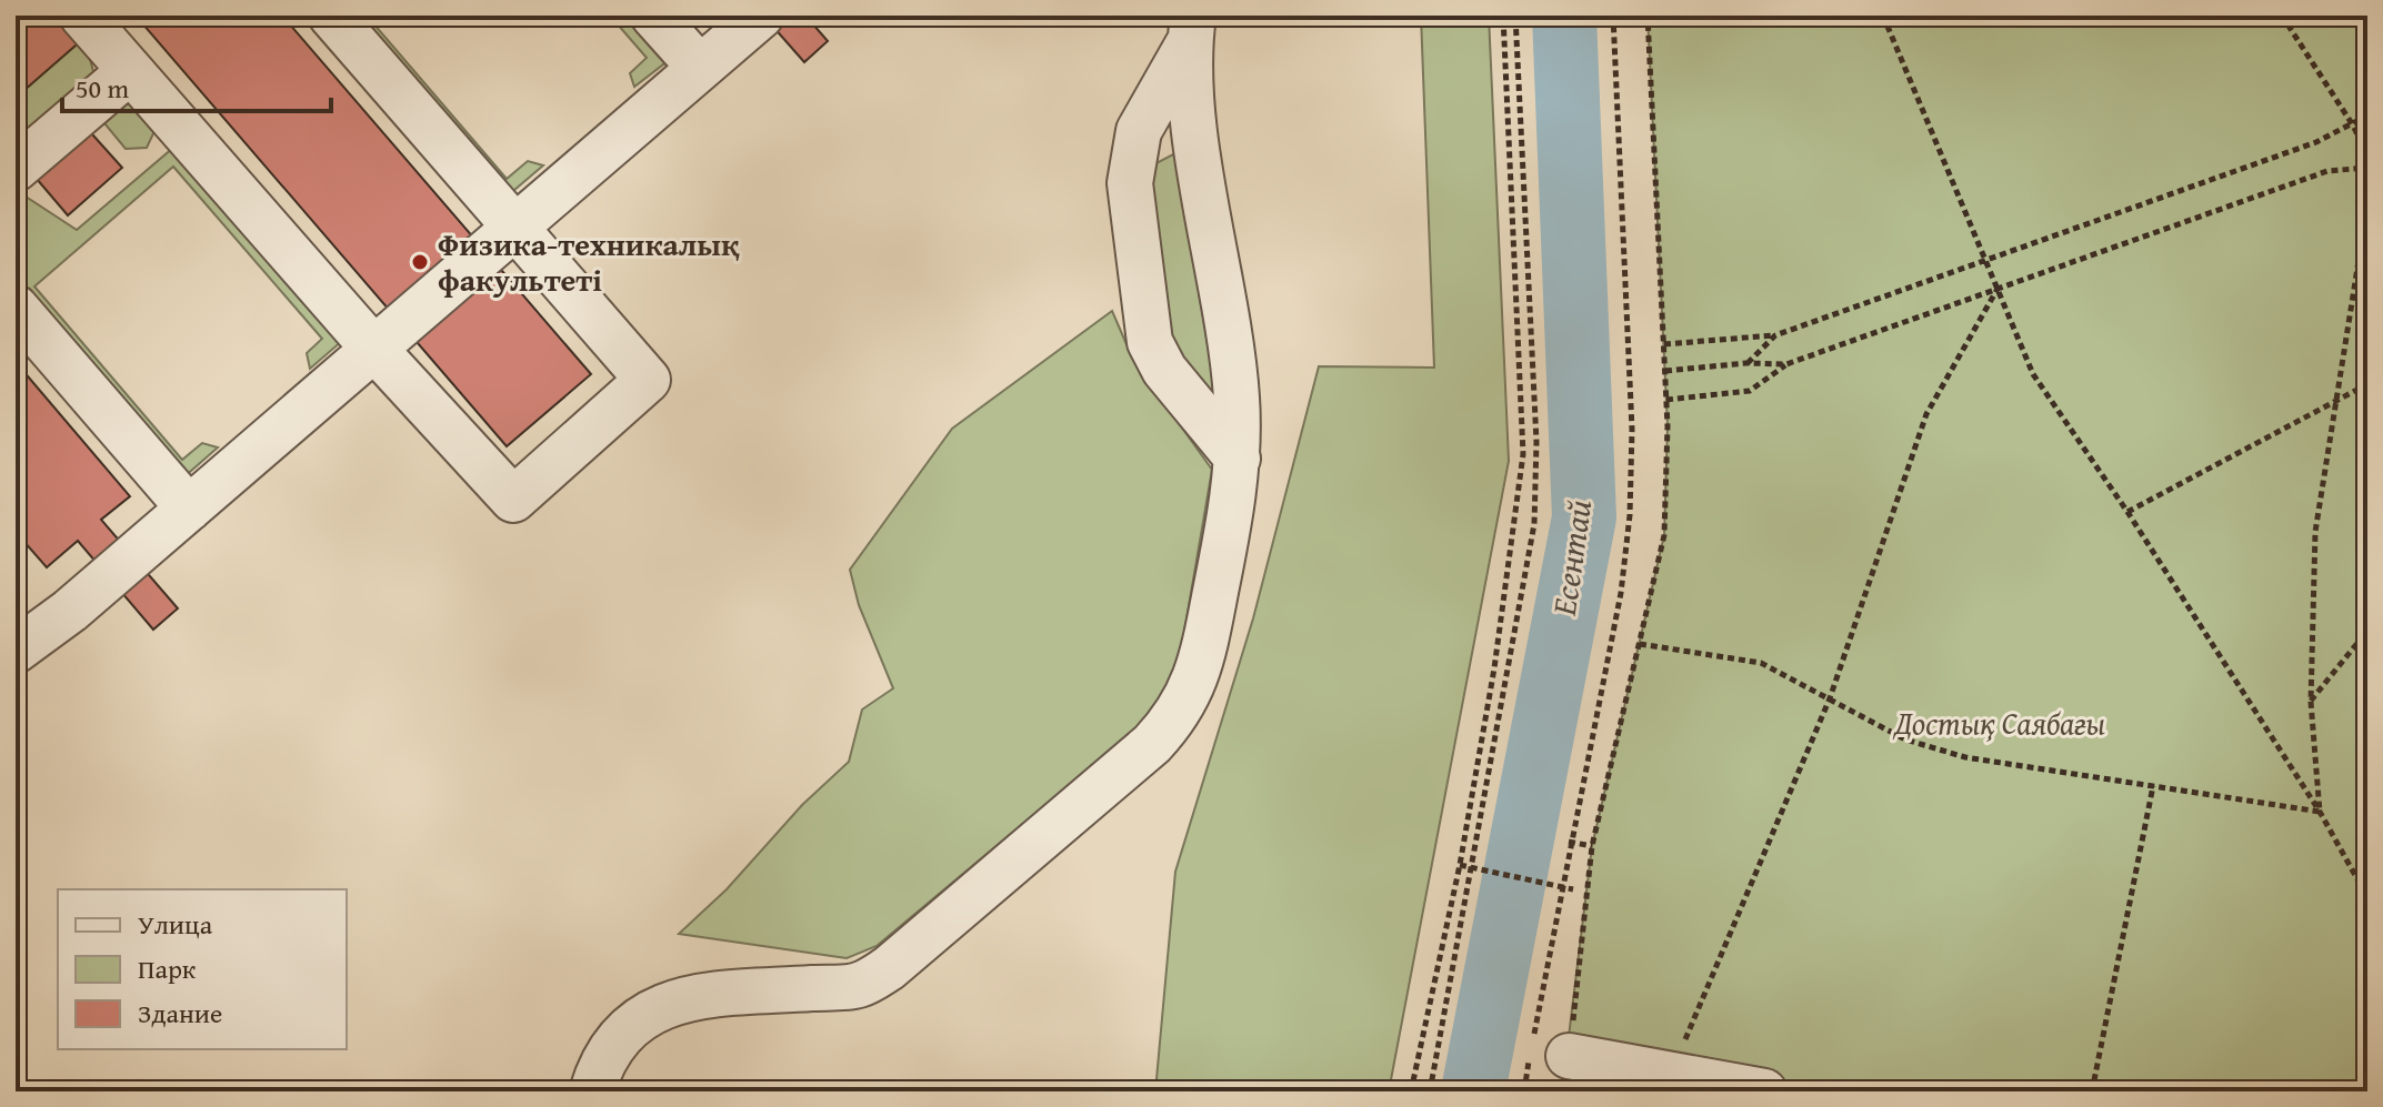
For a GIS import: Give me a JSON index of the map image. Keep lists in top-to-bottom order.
{
  "water": ["Есентай"],
  "parks": ["Достық Саябағы"],
  "places": ["Физика-техникалық факультеті"],
  "legend": ["Улица", "Парк", "Здание"],
  "scale_bar": "50 m"
}
